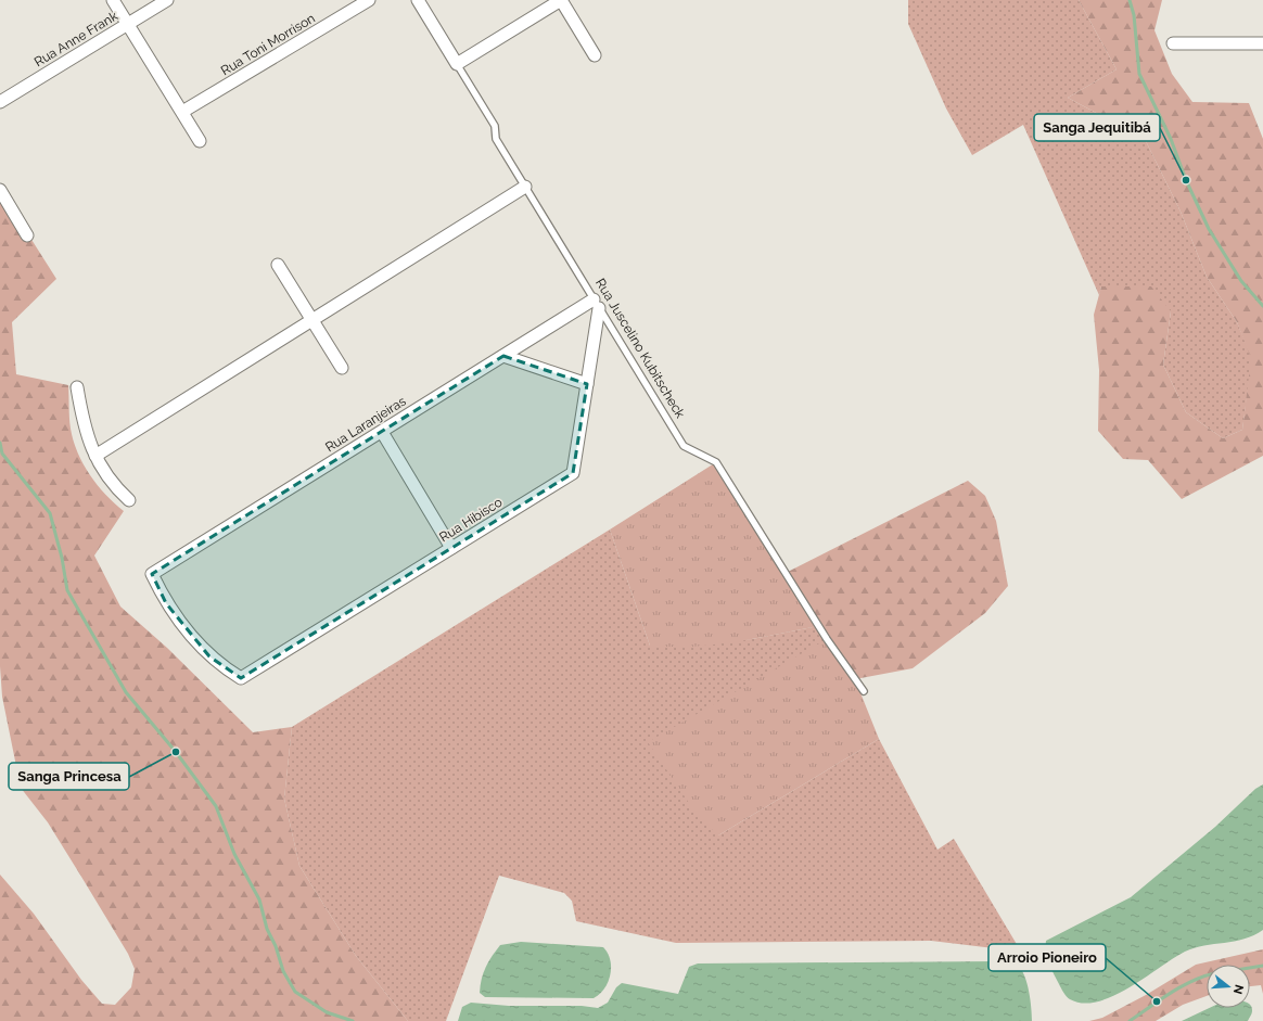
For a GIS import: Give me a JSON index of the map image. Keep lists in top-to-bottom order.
{
  "streets": {
    "street": [
      "Rua Anne Frank",
      "Rua Toni Morrison",
      "Rua Juscelino Kubitscheck",
      "Rua Laranjeiras",
      "Rua Hibisco"
    ]
  },
  "crossings": [
    ["Rua Juscelino Kubitscheck", "Rua Laranjeiras"],
    ["Rua Juscelino Kubitscheck", "Rua Hibisco"],
    ["Rua Laranjeiras", "Rua Hibisco"]
  ],
  "places": ["Sanga Jequitibá", "Sanga Princesa", "Arroio Pioneiro"],
  "north": "right"
}
